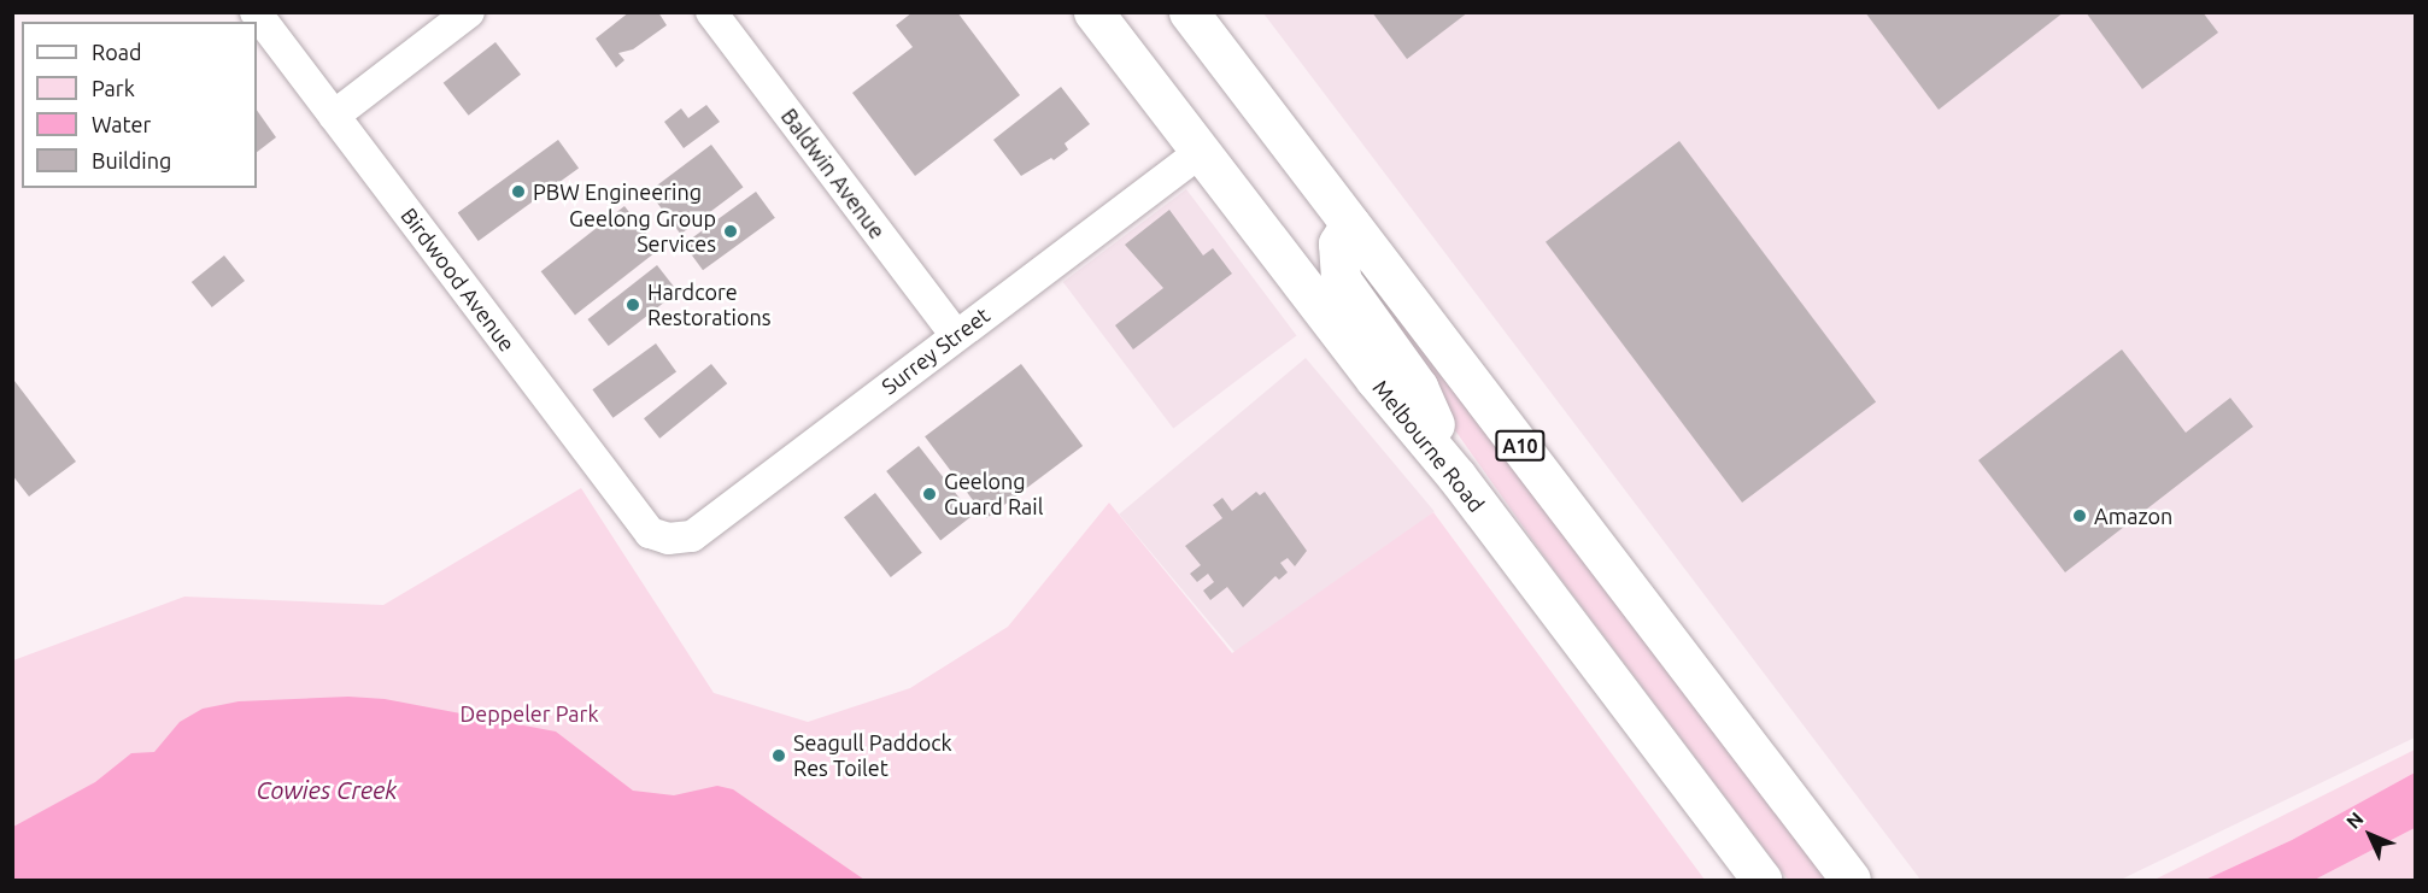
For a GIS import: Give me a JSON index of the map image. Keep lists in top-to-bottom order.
{
  "streets": {
    "highway": ["Melbourne Road", "A10"],
    "street": ["Baldwin Avenue", "Birdwood Avenue", "Surrey Street"]
  },
  "crossings": [
    ["Baldwin Avenue", "Surrey Street"],
    ["Birdwood Avenue", "Surrey Street"],
    ["Surrey Street", "Melbourne Road"]
  ],
  "water": ["Cowies Creek"],
  "parks": ["Deppeler Park"],
  "places": [
    "PBW Engineering",
    "Geelong Group Services",
    "Hardcore Restorations",
    "Geelong Guard Rail",
    "Amazon",
    "Seagull Paddock Res Toilet"
  ],
  "legend": [
    "Road",
    "Park",
    "Water",
    "Building"
  ],
  "north": "top left"
}
